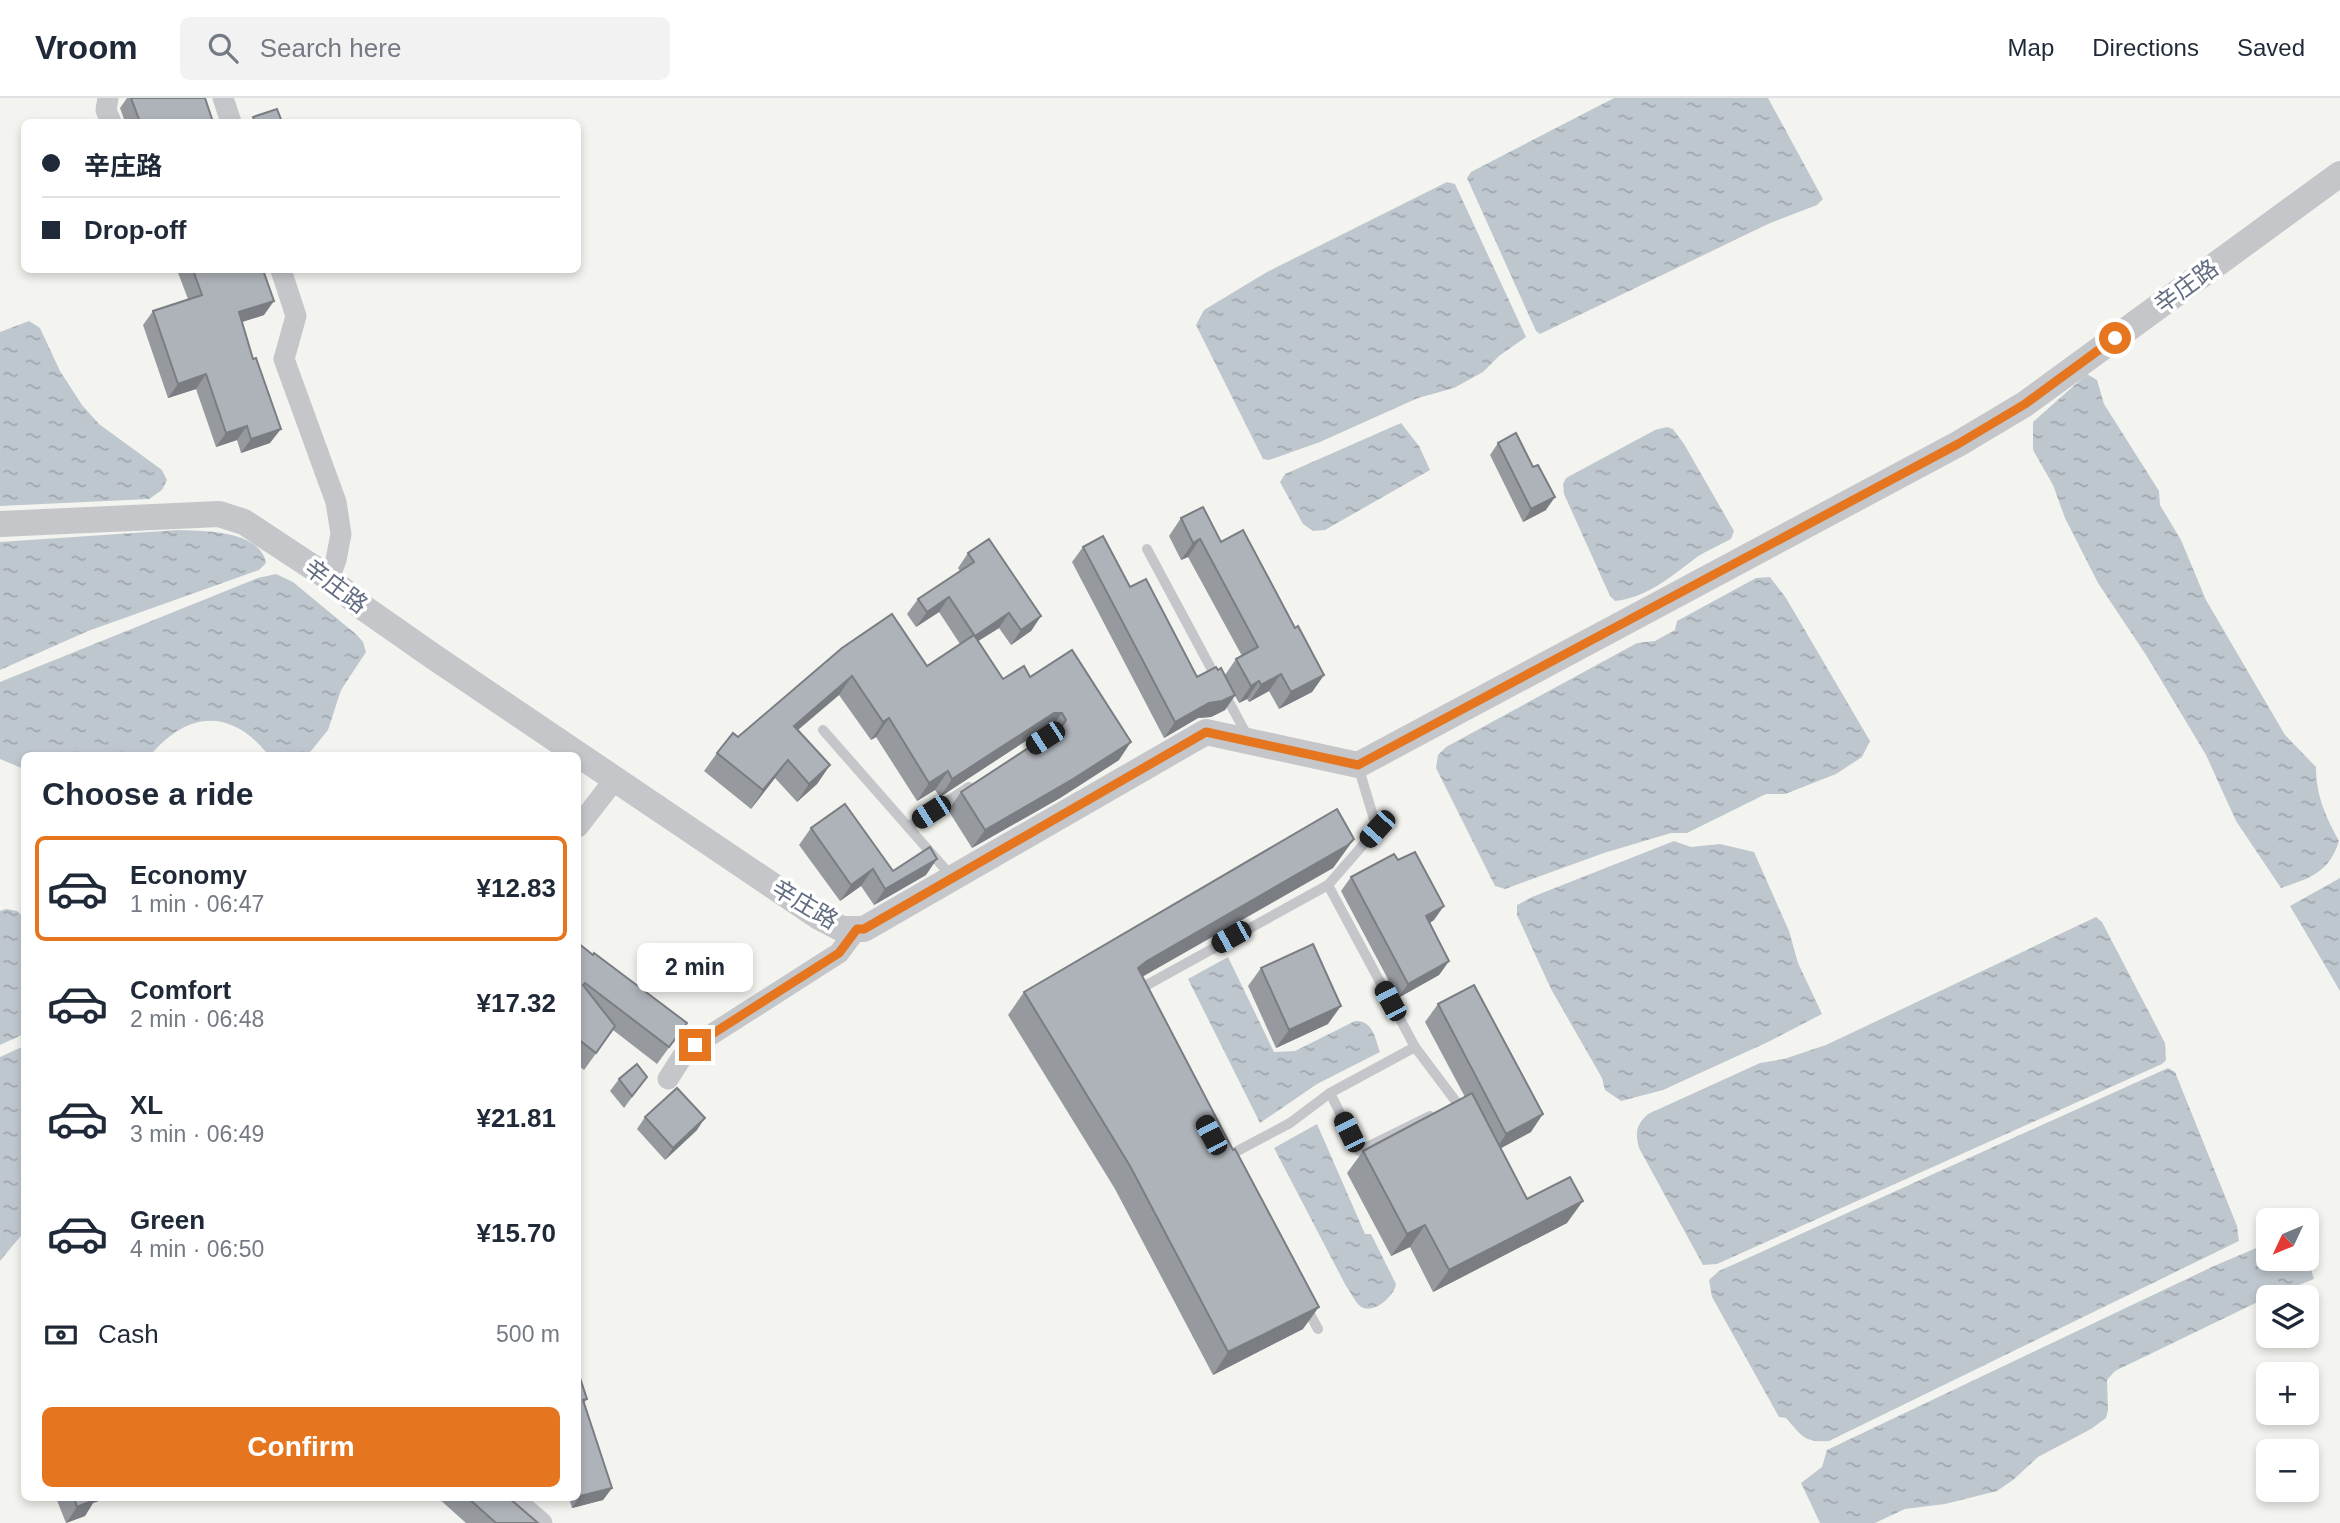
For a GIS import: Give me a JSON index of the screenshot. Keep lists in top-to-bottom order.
{
  "streets": {
    "street": ["辛庄路"]
  },
  "north": "bottom left",
  "page": {
    "header": "Vroom",
    "search": "Search here",
    "nav": ["Map", "Directions", "Saved"],
    "banner": ["辛庄路", "Drop-off"],
    "heading": "Choose a ride",
    "list": [
      {
        "name": "Economy",
        "note": "1 min · 06:47",
        "value": "¥12.83"
      },
      {
        "name": "Comfort",
        "note": "2 min · 06:48",
        "value": "¥17.32"
      },
      {
        "name": "XL",
        "note": "3 min · 06:49",
        "value": "¥21.81"
      },
      {
        "name": "Green",
        "note": "4 min · 06:50",
        "value": "¥15.70"
      }
    ],
    "bubble": "2 min",
    "map_buttons": ["+", "−"],
    "pay": ["Cash", "500 m"],
    "buttons": "Confirm"
  }
}
